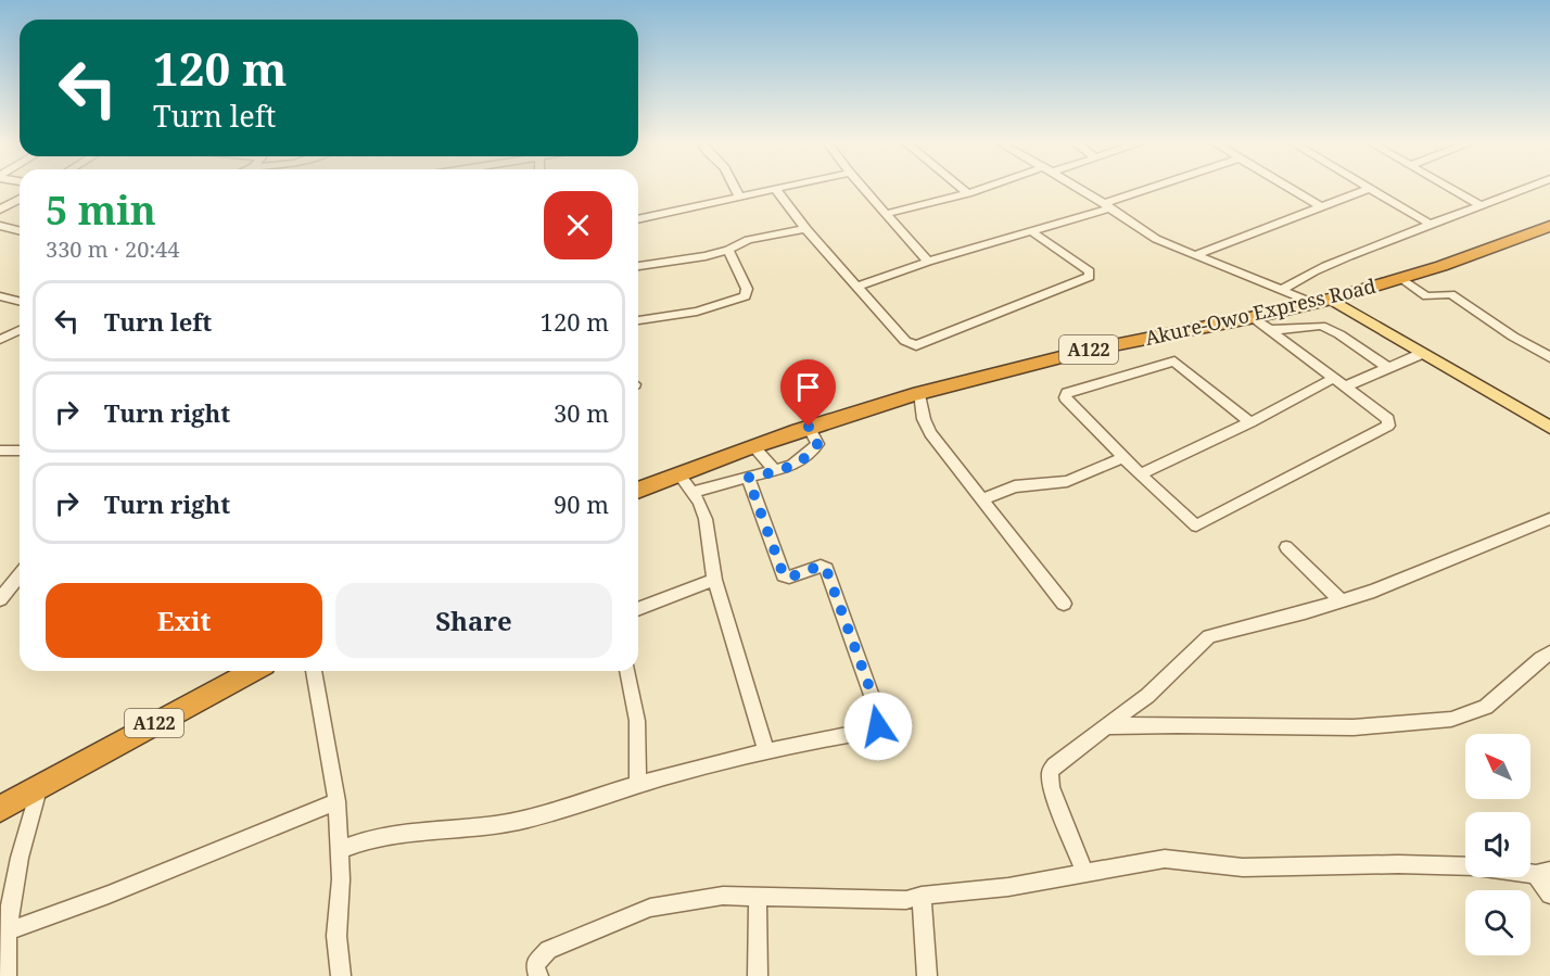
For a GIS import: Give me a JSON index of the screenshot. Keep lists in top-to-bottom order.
{
  "streets": {
    "highway": ["Akure-Owo Express Road", "A122"]
  },
  "north": "top left",
  "page": {
    "turn": ["120 m", "Turn left"],
    "heading": ["5 min", "330 m · 20:44"],
    "list": [
      {
        "name": "Turn left",
        "value": "120 m"
      },
      {
        "name": "Turn right",
        "value": "30 m"
      },
      {
        "name": "Turn right",
        "value": "90 m"
      }
    ],
    "buttons": ["Exit", "Share"]
  }
}
